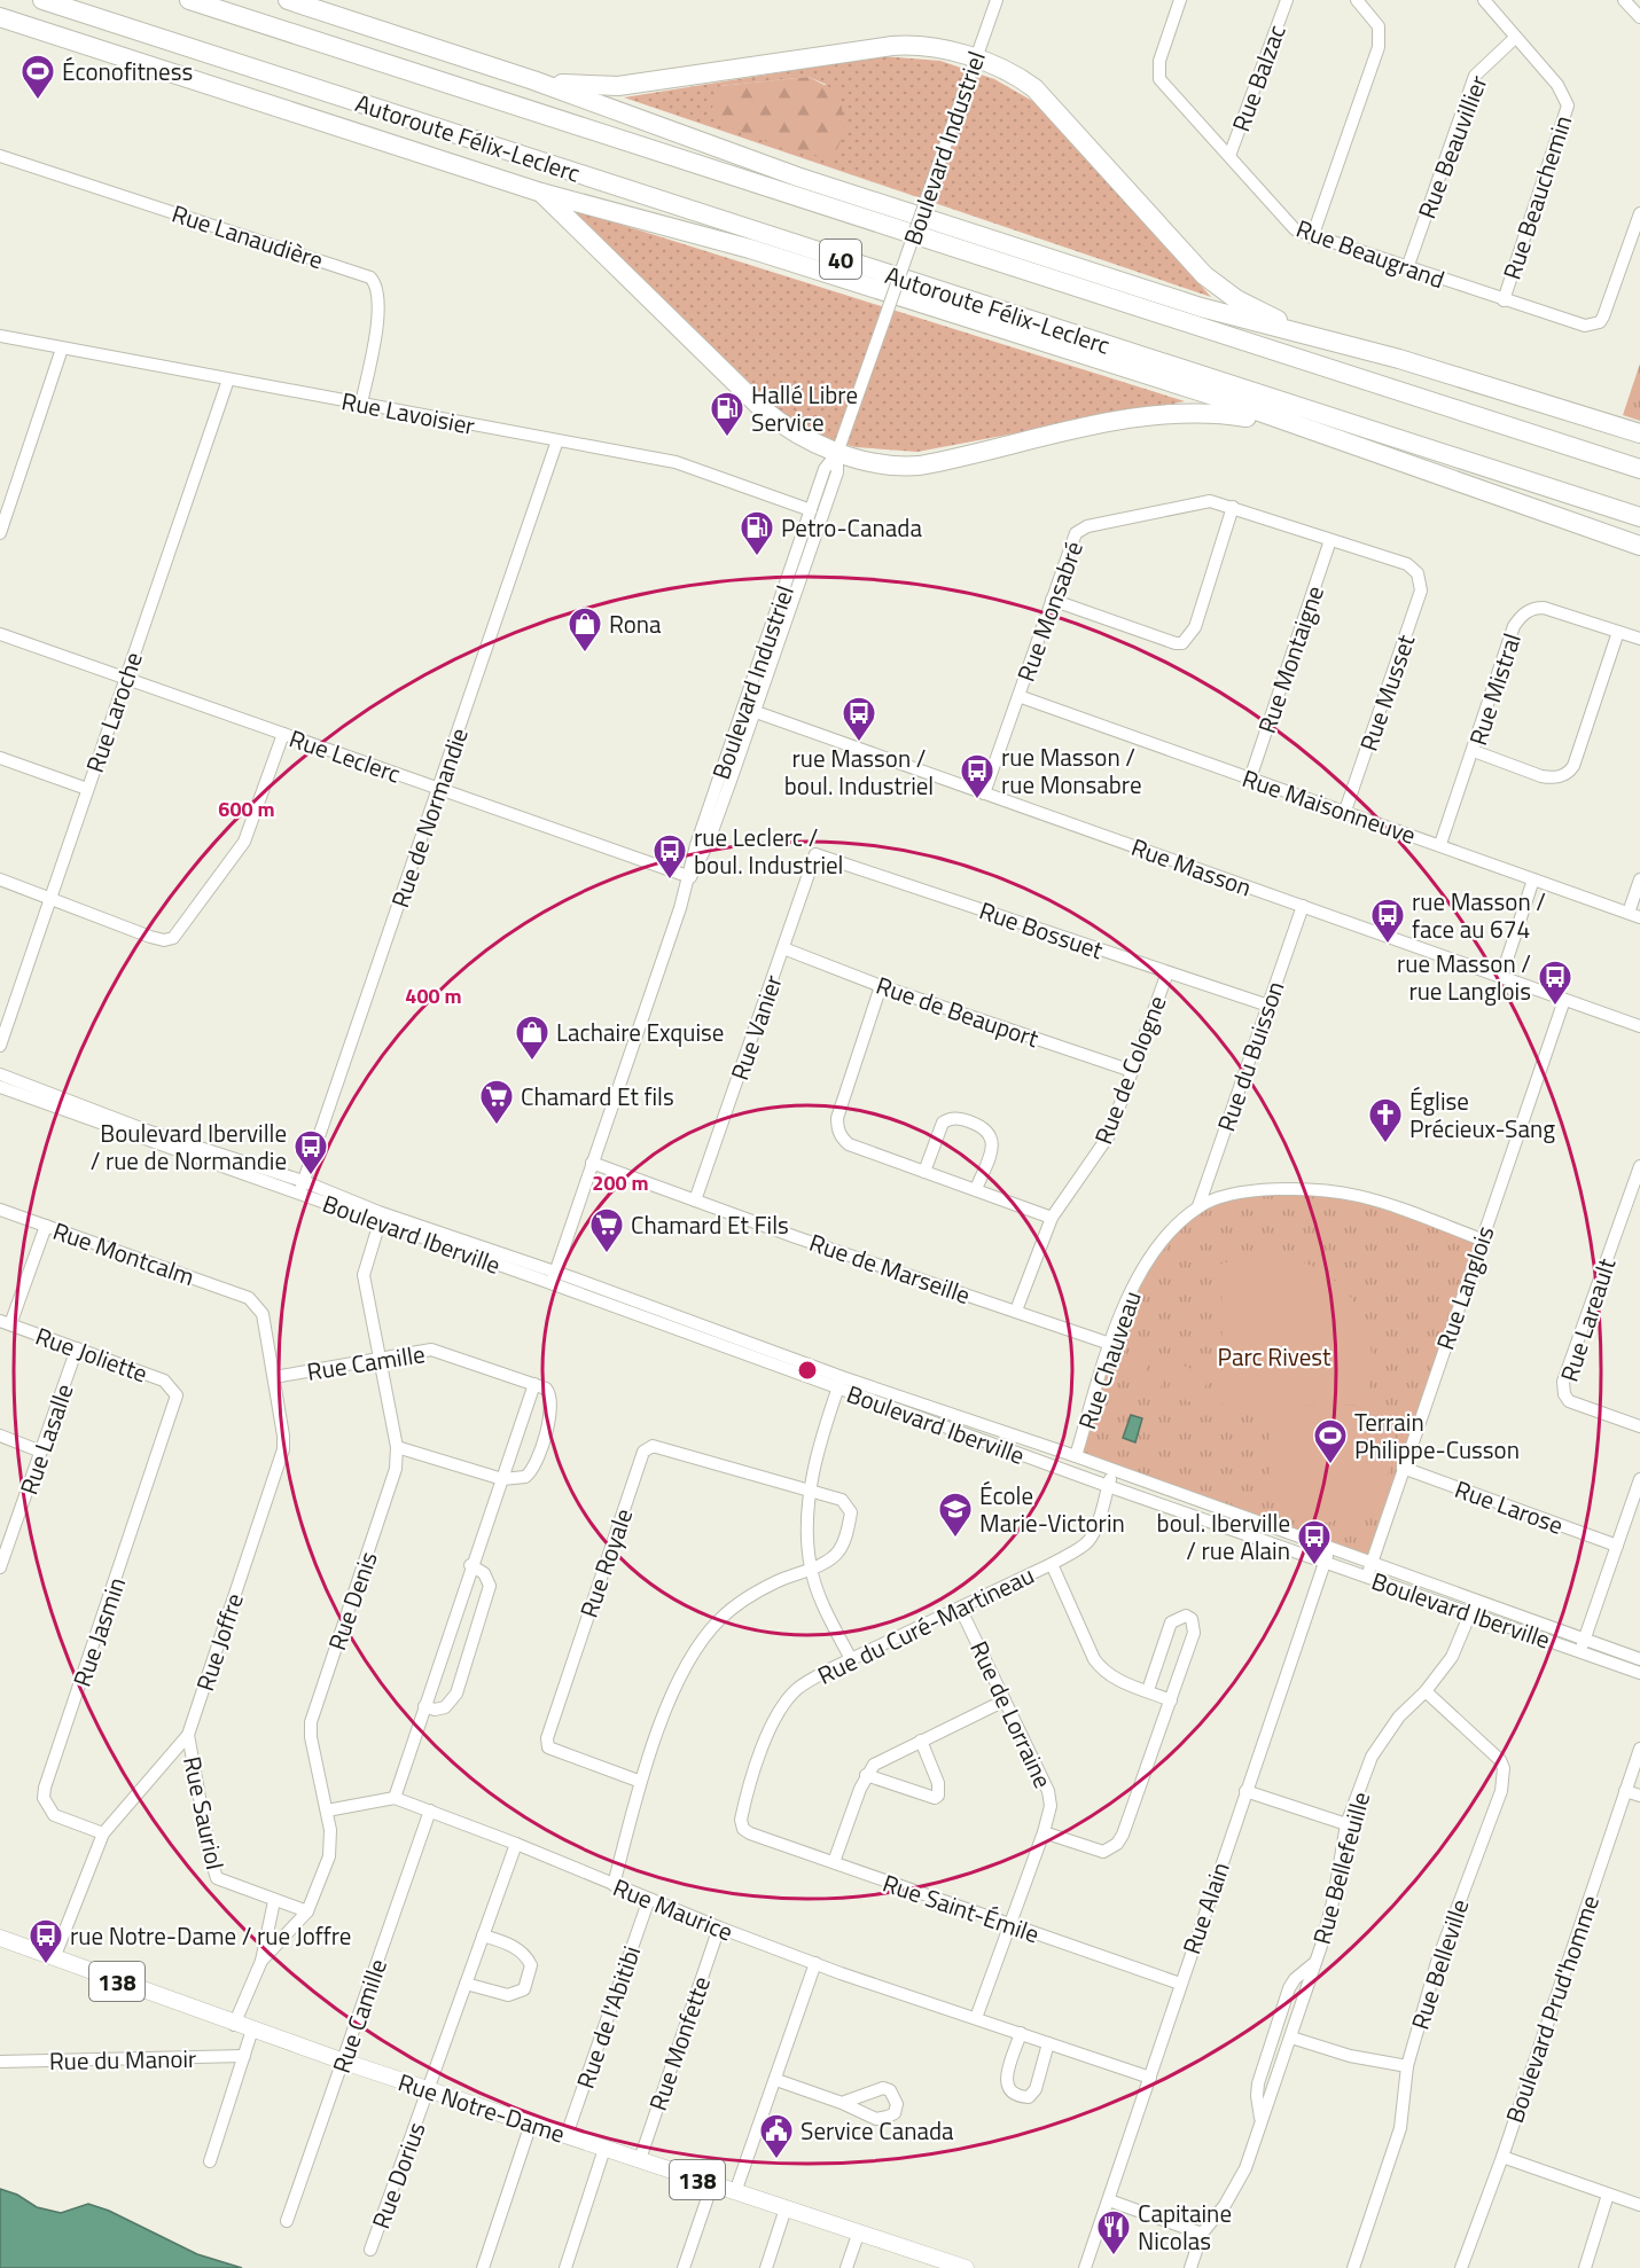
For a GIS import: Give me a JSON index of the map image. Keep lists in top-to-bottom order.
{
  "streets": {
    "highway": ["Autoroute Félix-Leclerc", "40"],
    "main road": ["138", "Rue Notre-Dame"],
    "street": [
      "Rue Balzac",
      "Rue Beauvillier",
      "Boulevard Industriel",
      "Rue Beauchemin",
      "Rue Lanaudière",
      "Rue Beaugrand",
      "Rue Lavoisier",
      "Rue Monsabré",
      "Rue Montaigne",
      "Rue Mistral",
      "Rue Musset",
      "Rue Laroche",
      "Rue Leclerc",
      "Rue Maisonneuve",
      "Rue de Normandie",
      "Rue Masson",
      "Rue Bossuet",
      "Rue de Beauport",
      "Rue Vanier",
      "Rue du Buisson",
      "Rue de Cologne",
      "Boulevard Iberville",
      "Rue Montcalm",
      "Rue de Marseille",
      "Rue Langlois",
      "Rue Lareault",
      "Rue Joliette",
      "Rue Chauveau",
      "Rue Camille",
      "Rue Lasalle",
      "Rue Larose",
      "Rue Royale",
      "Rue Denis",
      "Rue du Curé-Martineau",
      "Rue Jasmin",
      "Rue Joffre",
      "Rue de Lorraine",
      "Rue Sauriol",
      "Rue Bellefeuille",
      "Rue Saint-Émile",
      "Rue Alain",
      "Rue Maurice",
      "Rue Belleville",
      "Boulevard Prud'homme",
      "Rue de l'Abitibi",
      "Rue Monfette",
      "Rue du Manoir",
      "Rue Dorius"
    ]
  },
  "crossings": [
    ["Rue Balzac", "Rue Beaugrand"],
    ["Rue Beauvillier", "Rue Beauchemin"],
    ["Rue Beauvillier", "Rue Beaugrand"],
    ["Boulevard Industriel", "Rue Lavoisier"],
    ["Boulevard Industriel", "Rue Leclerc"],
    ["Boulevard Industriel", "Rue Masson"],
    ["Boulevard Industriel", "Boulevard Iberville"],
    ["Boulevard Industriel", "Rue de Marseille"],
    ["Rue Beauchemin", "Rue Beaugrand"],
    ["Rue Lanaudière", "Rue Lavoisier"],
    ["Rue Lavoisier", "Rue Laroche"],
    ["Rue Lavoisier", "Rue de Normandie"],
    ["Rue Monsabré", "Rue Montaigne"],
    ["Rue Monsabré", "Rue Musset"],
    ["Rue Monsabré", "Rue Maisonneuve"],
    ["Rue Monsabré", "Rue Masson"],
    ["Rue Montaigne", "Rue Maisonneuve"],
    ["Rue Mistral", "Rue Maisonneuve"],
    ["Rue Musset", "Rue Maisonneuve"],
    ["Rue Laroche", "Rue Leclerc"],
    ["Rue Leclerc", "Rue de Normandie"],
    ["Rue de Normandie", "Boulevard Iberville"],
    ["Rue Masson", "Rue du Buisson"],
    ["Rue Masson", "Rue Langlois"],
    ["Rue Bossuet", "Rue Vanier"],
    ["Rue Bossuet", "Rue du Buisson"],
    ["Rue Bossuet", "Rue de Cologne"],
    ["Rue de Beauport", "Rue Vanier"],
    ["Rue de Beauport", "Rue de Cologne"],
    ["Rue Vanier", "Rue de Marseille"],
    ["Rue du Buisson", "Rue Chauveau"],
    ["Rue de Cologne", "Rue de Marseille"],
    ["Boulevard Iberville", "Rue Langlois"],
    ["Boulevard Iberville", "Rue Chauveau"],
    ["Boulevard Iberville", "Rue Denis"],
    ["Boulevard Iberville", "Rue du Curé-Martineau"],
    ["Boulevard Iberville", "Rue Bellefeuille"],
    ["Boulevard Iberville", "Rue Alain"],
    ["Rue Montcalm", "Rue Joffre"],
    ["Rue de Marseille", "Rue Chauveau"],
    ["Rue Langlois", "Rue Larose"],
    ["Rue Joliette", "Rue Lasalle"],
    ["Rue Joliette", "Rue Jasmin"],
    ["Rue Camille", "Rue Denis"],
    ["Rue Camille", "Rue Joffre"],
    ["Rue Camille", "Rue Maurice"],
    ["Rue Camille", "Rue Notre-Dame"],
    ["Rue Denis", "Rue Sauriol"],
    ["Rue Denis", "Rue Notre-Dame"],
    ["Rue du Curé-Martineau", "Rue de Lorraine"],
    ["Rue du Curé-Martineau", "Rue Saint-Émile"],
    ["Rue Jasmin", "Rue Joffre"],
    ["Rue Joffre", "Rue Sauriol"],
    ["Rue Joffre", "Rue Notre-Dame"],
    ["Rue de Lorraine", "Rue Saint-Émile"],
    ["Rue de Lorraine", "Rue Maurice"],
    ["Rue Bellefeuille", "Rue Belleville"],
    ["Rue Saint-Émile", "Rue Alain"],
    ["Rue Alain", "Rue Maurice"],
    ["Rue Maurice", "Rue de l'Abitibi"],
    ["Rue Maurice", "Rue Monfette"],
    ["Rue Maurice", "Rue Dorius"],
    ["Rue de l'Abitibi", "Rue Notre-Dame"],
    ["Rue Monfette", "Rue Notre-Dame"],
    ["Rue Notre-Dame", "Rue Dorius"]
  ],
  "parks": ["Parc Rivest"],
  "places": {
    "sports": ["Éconofitness", "Terrain Philippe-Cusson"],
    "fuel station": ["Hallé Libre Service", "Petro-Canada"],
    "shop": ["Rona", "Lachaire Exquise"],
    "bus stop": [
      "rue Masson / boul. Industriel",
      "rue Masson / rue Monsabre",
      "rue Leclerc / boul. Industriel",
      "rue Masson / face au 674",
      "rue Masson / rue Langlois",
      "Boulevard Iberville / rue de Normandie",
      "boul. Iberville / rue Alain",
      "rue Notre-Dame / rue Joffre"
    ],
    "supermarket": ["Chamard Et fils", "Chamard Et Fils"],
    "church": ["Église Précieux-Sang"],
    "school or university": ["École Marie-Victorin"],
    "public building": ["Service Canada"],
    "restaurant": ["Capitaine Nicolas"]
  },
  "rings": ["600 m", "400 m", "200 m"]
}
